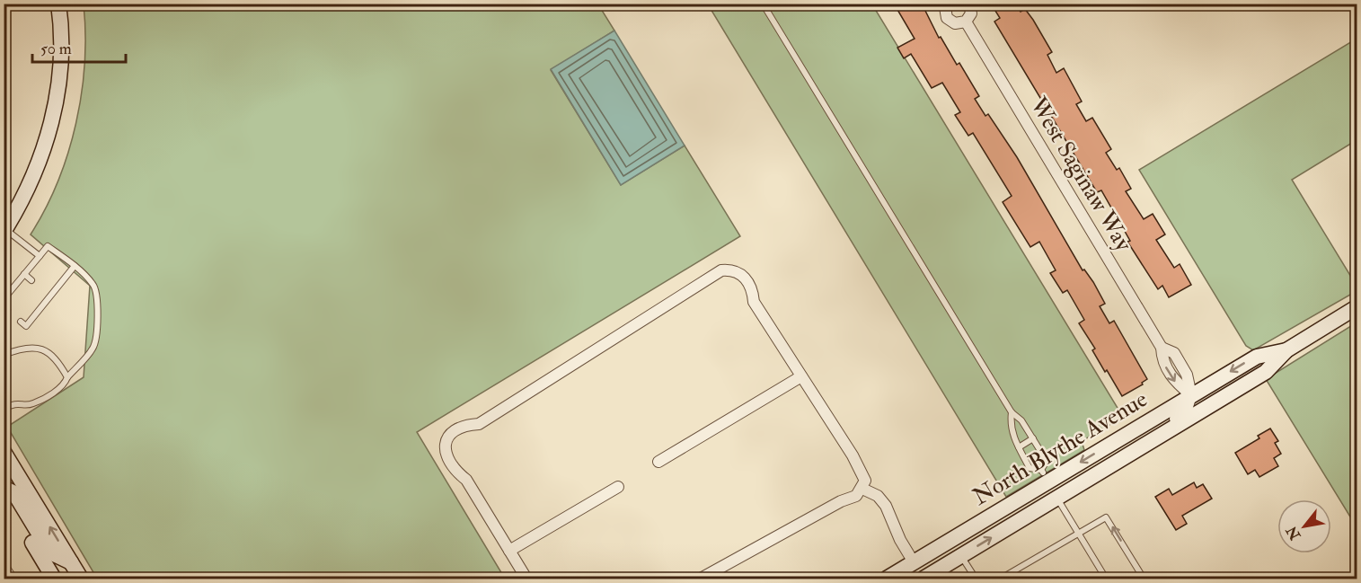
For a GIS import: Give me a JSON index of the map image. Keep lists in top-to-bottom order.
{
  "streets": {
    "street": ["West Saginaw Way", "North Blythe Avenue"]
  },
  "crossings": [
    ["West Saginaw Way", "North Blythe Avenue"]
  ],
  "scale_bar": "50 m",
  "north": "bottom left"
}
